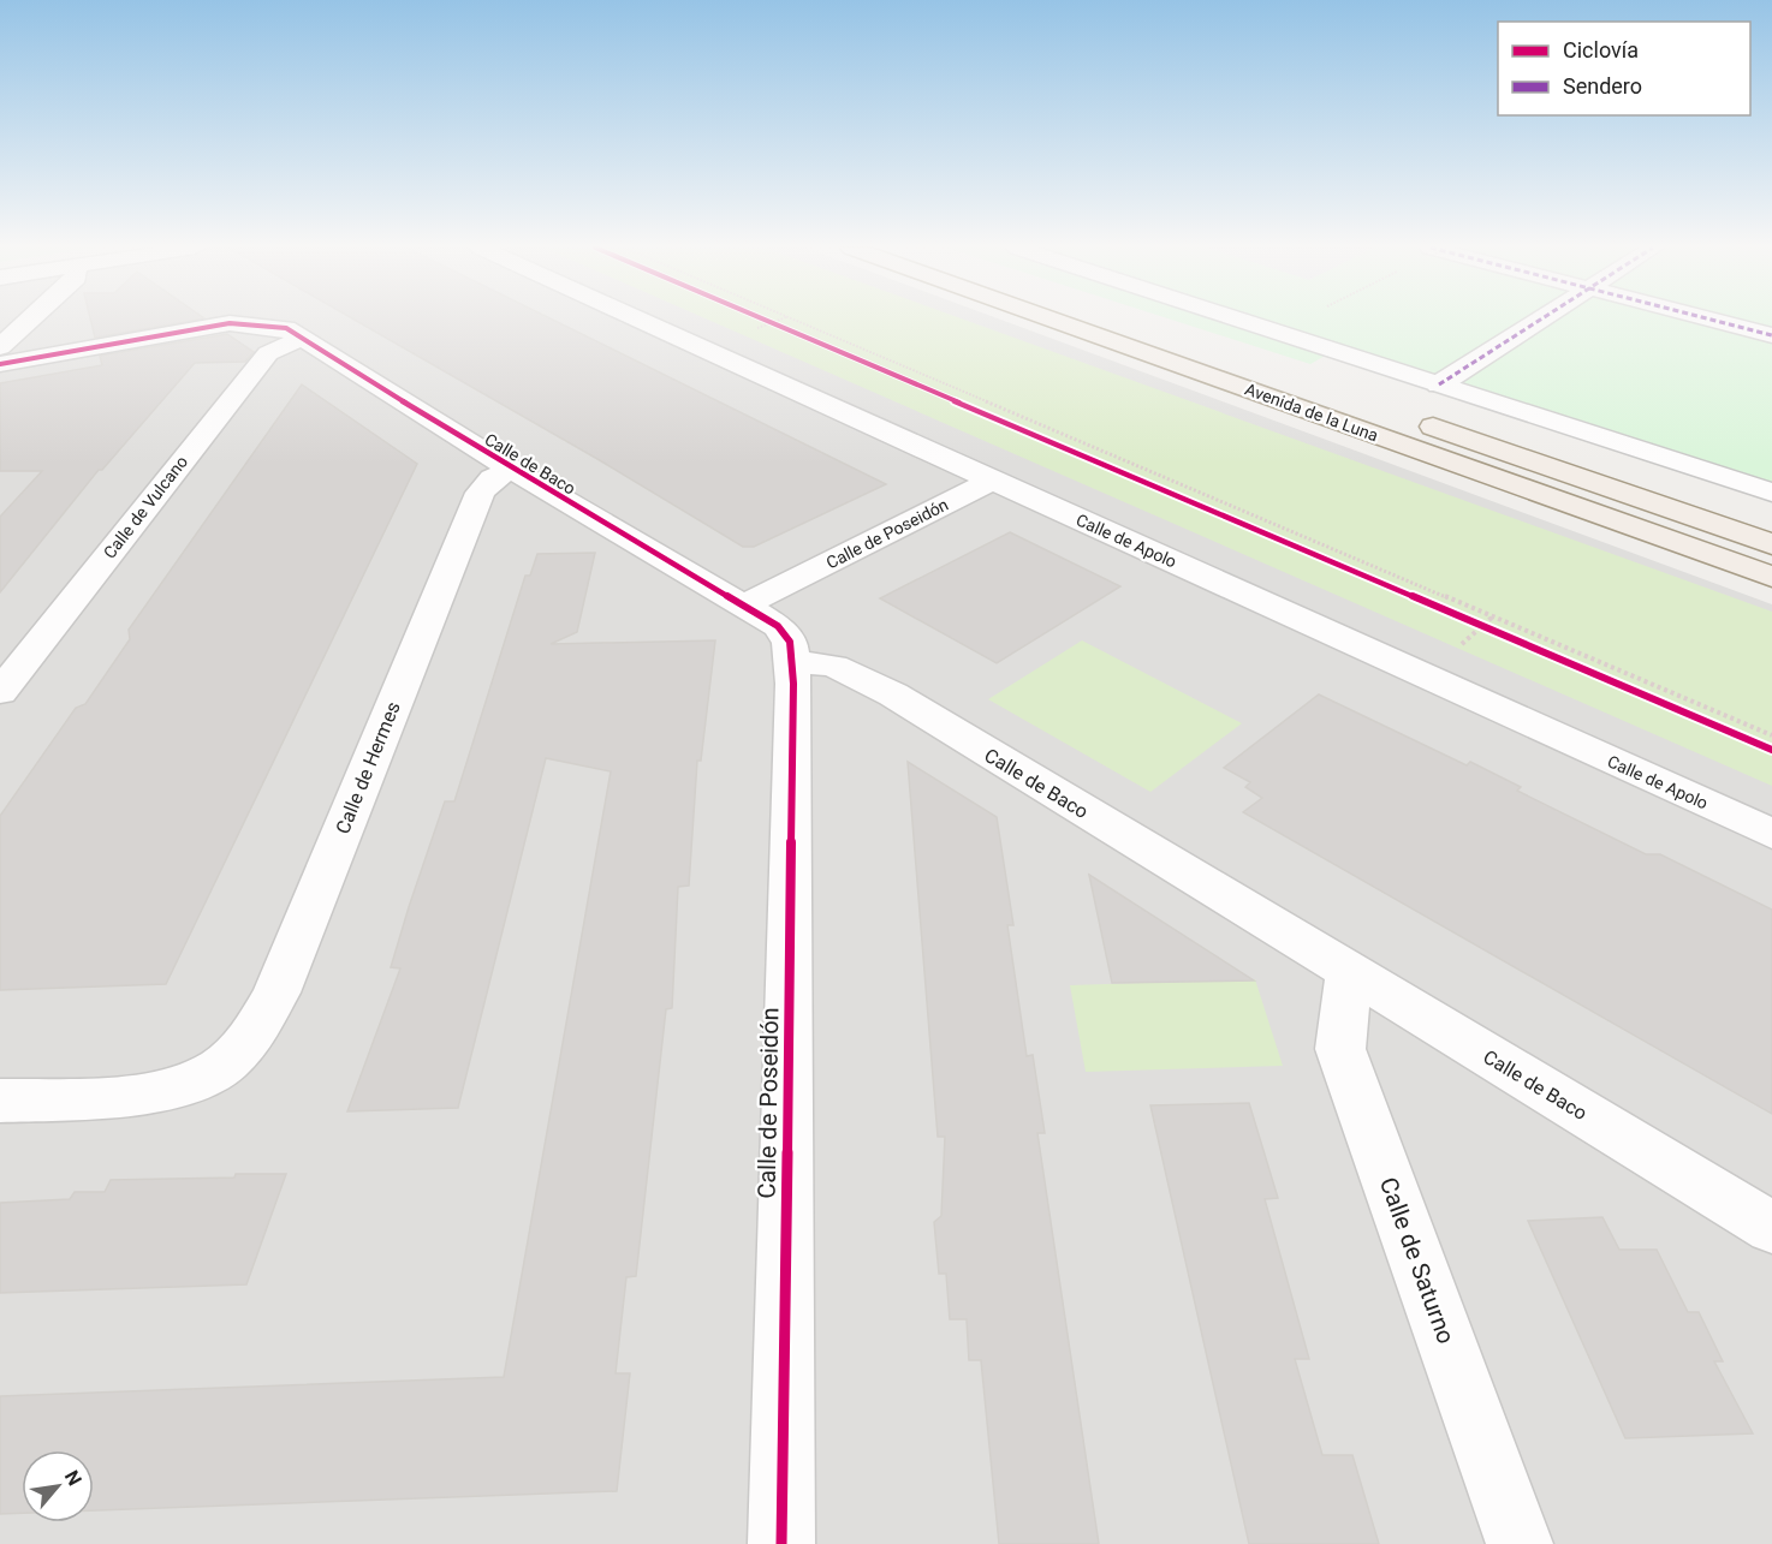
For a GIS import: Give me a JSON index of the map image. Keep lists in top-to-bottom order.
{
  "streets": {
    "main road": ["Avenida de la Luna"],
    "street": [
      "Calle de Baco",
      "Calle de Vulcano",
      "Calle de Poseidón",
      "Calle de Apolo",
      "Calle de Hermes",
      "Calle de Saturno"
    ]
  },
  "crossings": [
    ["Calle de Baco", "Calle de Vulcano"],
    ["Calle de Baco", "Calle de Poseidón"],
    ["Calle de Baco", "Calle de Hermes"],
    ["Calle de Baco", "Calle de Saturno"],
    ["Calle de Poseidón", "Calle de Apolo"]
  ],
  "legend": ["Ciclovía", "Sendero"],
  "north": "top right"
}
